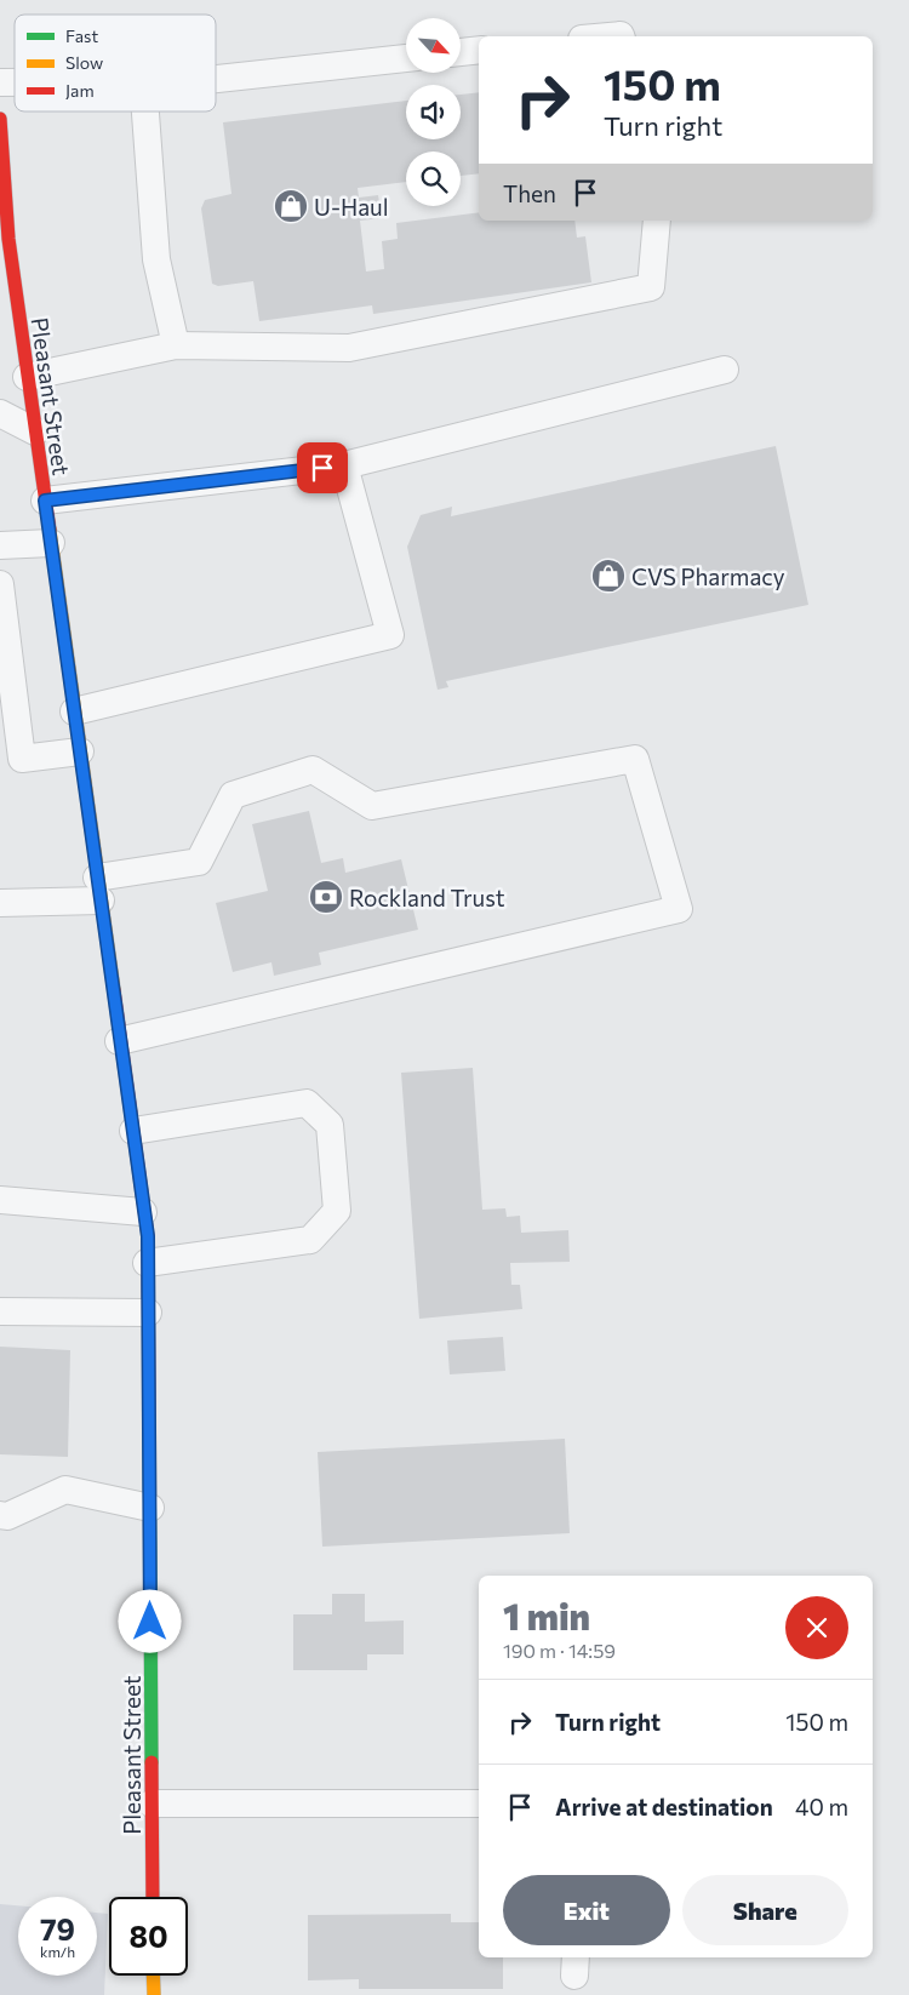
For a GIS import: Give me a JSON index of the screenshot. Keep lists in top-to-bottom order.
{
  "streets": {
    "highway": ["Pleasant Street"]
  },
  "places": {
    "shop": ["U-Haul", "CVS Pharmacy"],
    "bank": ["Rockland Trust"]
  },
  "legend": ["Fast", "Slow", "Jam"],
  "north": "bottom right",
  "page": {
    "turn": ["150 m", "Turn right"],
    "then": "Then",
    "heading": ["1 min", "190 m · 14:59"],
    "list": [
      {
        "name": "Turn right",
        "value": "150 m"
      },
      {
        "name": "Arrive at destination",
        "value": "40 m"
      }
    ],
    "buttons": ["Exit", "Share"],
    "speed": "79 km/h",
    "limit": "80"
  }
}
